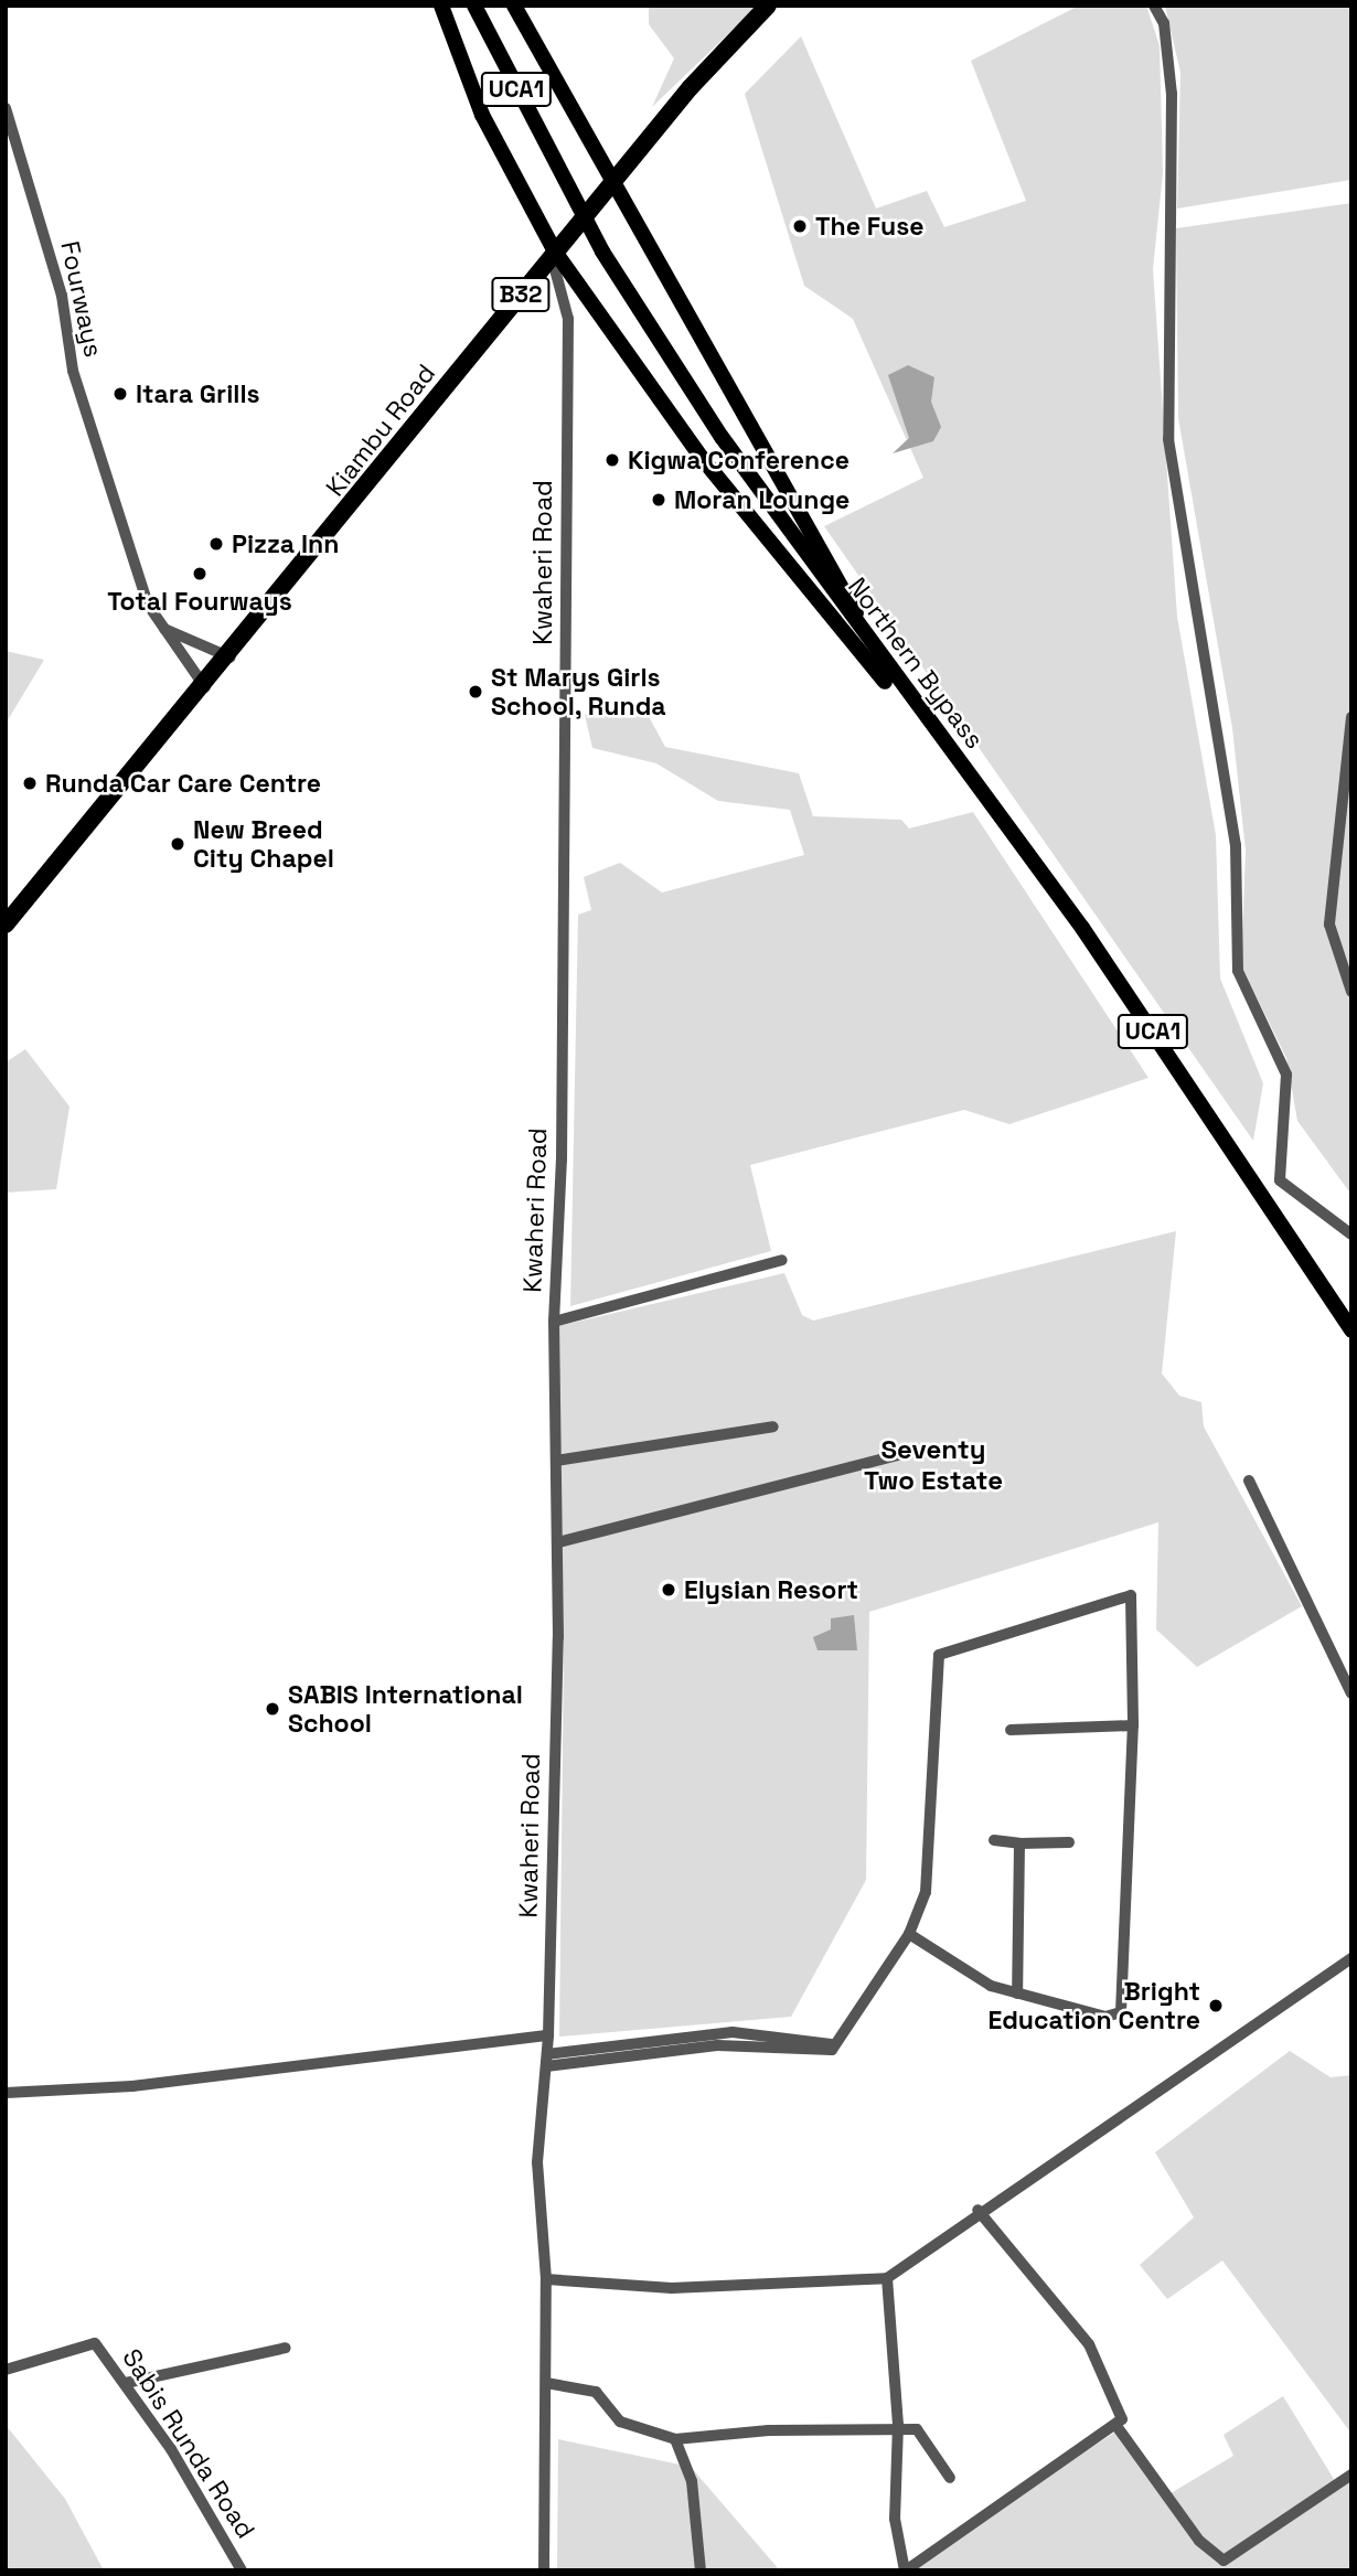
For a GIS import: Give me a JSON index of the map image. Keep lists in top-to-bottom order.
{
  "streets": {
    "highway": ["B32", "Kiambu Road"],
    "main road": ["UCA1", "Northern Bypass"],
    "street": ["Fourways", "Kwaheri Road", "Sabis Runda Road"]
  },
  "crossings": [
    ["Fourways", "Kiambu Road"],
    ["Kiambu Road", "Kwaheri Road"]
  ],
  "districts": ["Seventy Two Estate"],
  "places": [
    "The Fuse",
    "Itara Grills",
    "Kigwa Conference",
    "Moran Lounge",
    "Pizza Inn",
    "Total Fourways",
    "St Marys Girls School, Runda",
    "Runda Car Care Centre",
    "New Breed City Chapel",
    "Elysian Resort",
    "SABIS International School",
    "Bright Education Centre"
  ]
}
